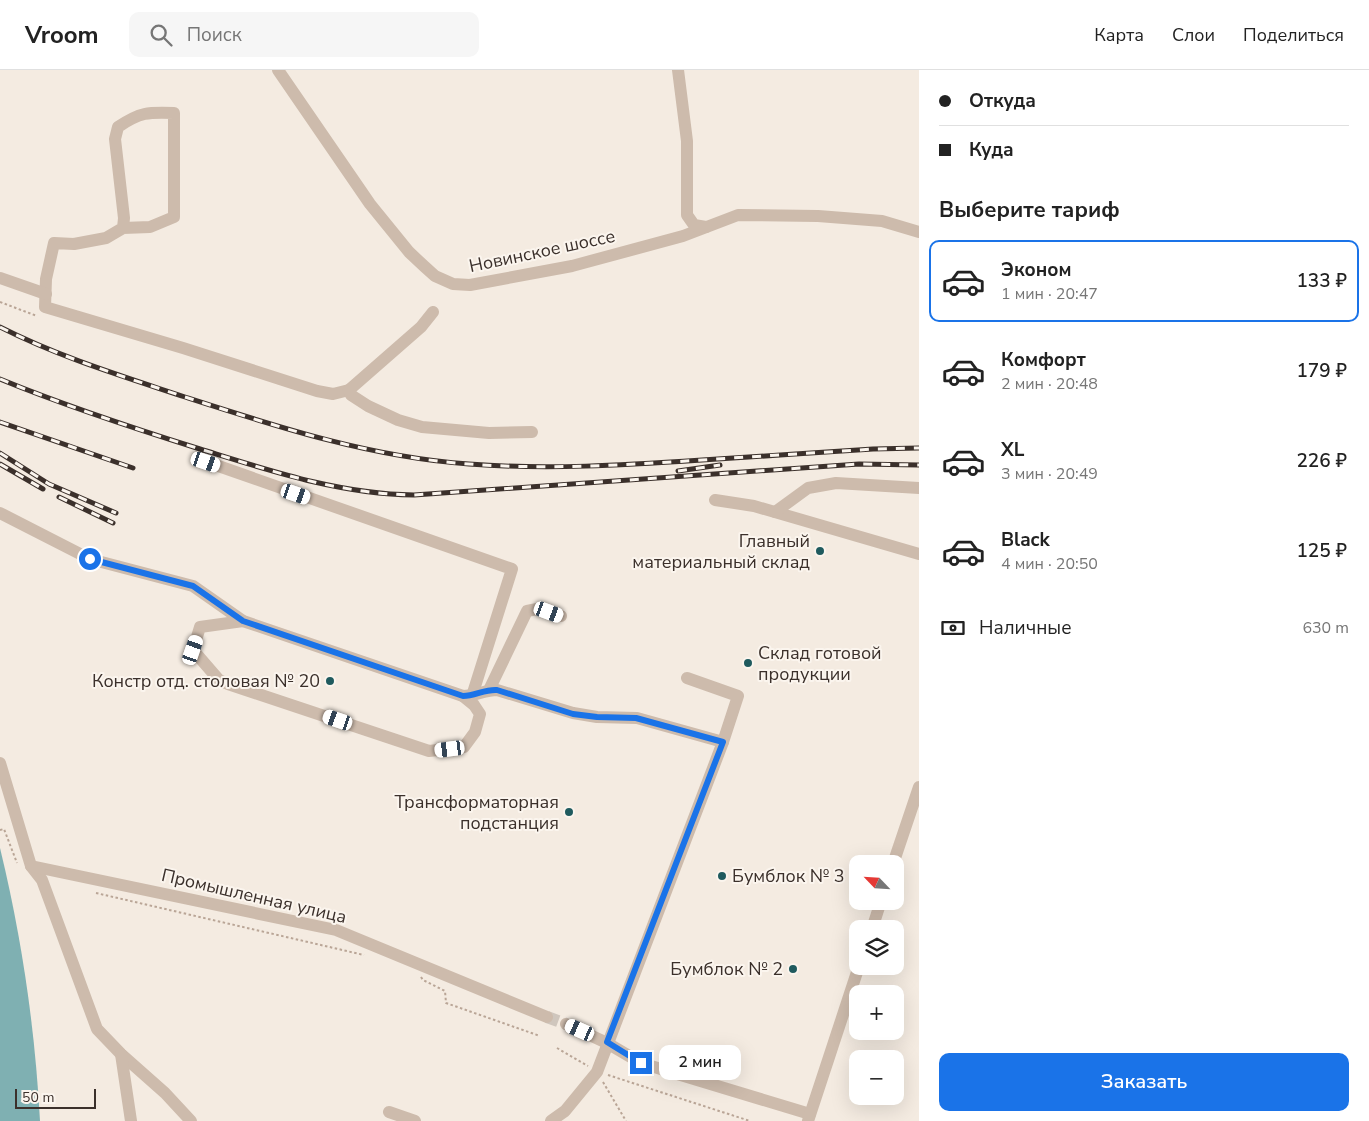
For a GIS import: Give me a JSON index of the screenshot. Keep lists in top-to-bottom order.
{
  "streets": {
    "street": ["Новинское шоссе", "Промышленная улица"]
  },
  "places": [
    "Главный материальный склад",
    "Склад готовой продукции",
    "Констр отд. столовая № 20",
    "Трансформаторная подстанция",
    "Бумблок № 3",
    "Бумблок № 2"
  ],
  "scale_bar": "50 m",
  "north": "top left",
  "page": {
    "header": "Vroom",
    "search": "Поиск",
    "nav": ["Карта", "Слои", "Поделиться"],
    "banner": ["Откуда", "Куда"],
    "heading": "Выберите тариф",
    "list": [
      {
        "name": "Эконом",
        "note": "1 мин · 20:47",
        "value": "133 ₽"
      },
      {
        "name": "Комфорт",
        "note": "2 мин · 20:48",
        "value": "179 ₽"
      },
      {
        "name": "XL",
        "note": "3 мин · 20:49",
        "value": "226 ₽"
      },
      {
        "name": "Black",
        "note": "4 мин · 20:50",
        "value": "125 ₽"
      }
    ],
    "pay": ["Наличные", "630 m"],
    "map_buttons": ["+", "−"],
    "buttons": "Заказать",
    "bubble": "2 мин",
    "scale": "50 m"
  }
}
